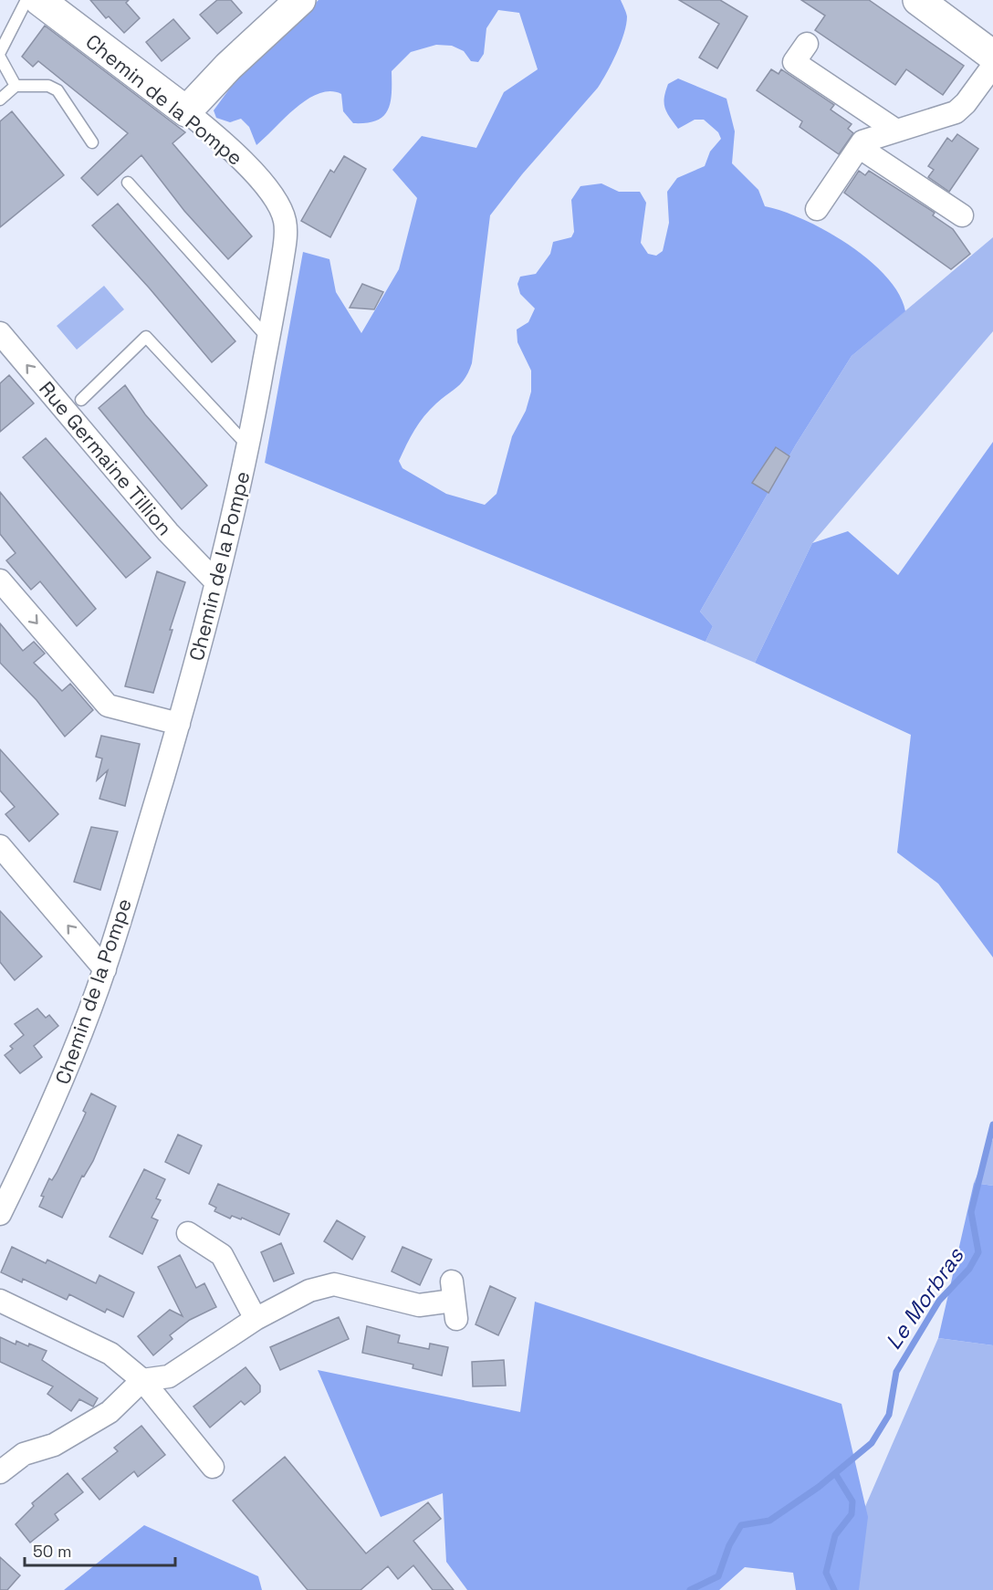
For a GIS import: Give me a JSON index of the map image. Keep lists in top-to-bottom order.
{
  "streets": {
    "street": ["Chemin de la Pompe", "Rue Germaine Tillion"]
  },
  "crossings": [
    ["Chemin de la Pompe", "Rue Germaine Tillion"]
  ],
  "water": ["Le Morbras"],
  "scale_bar": "50 m"
}
